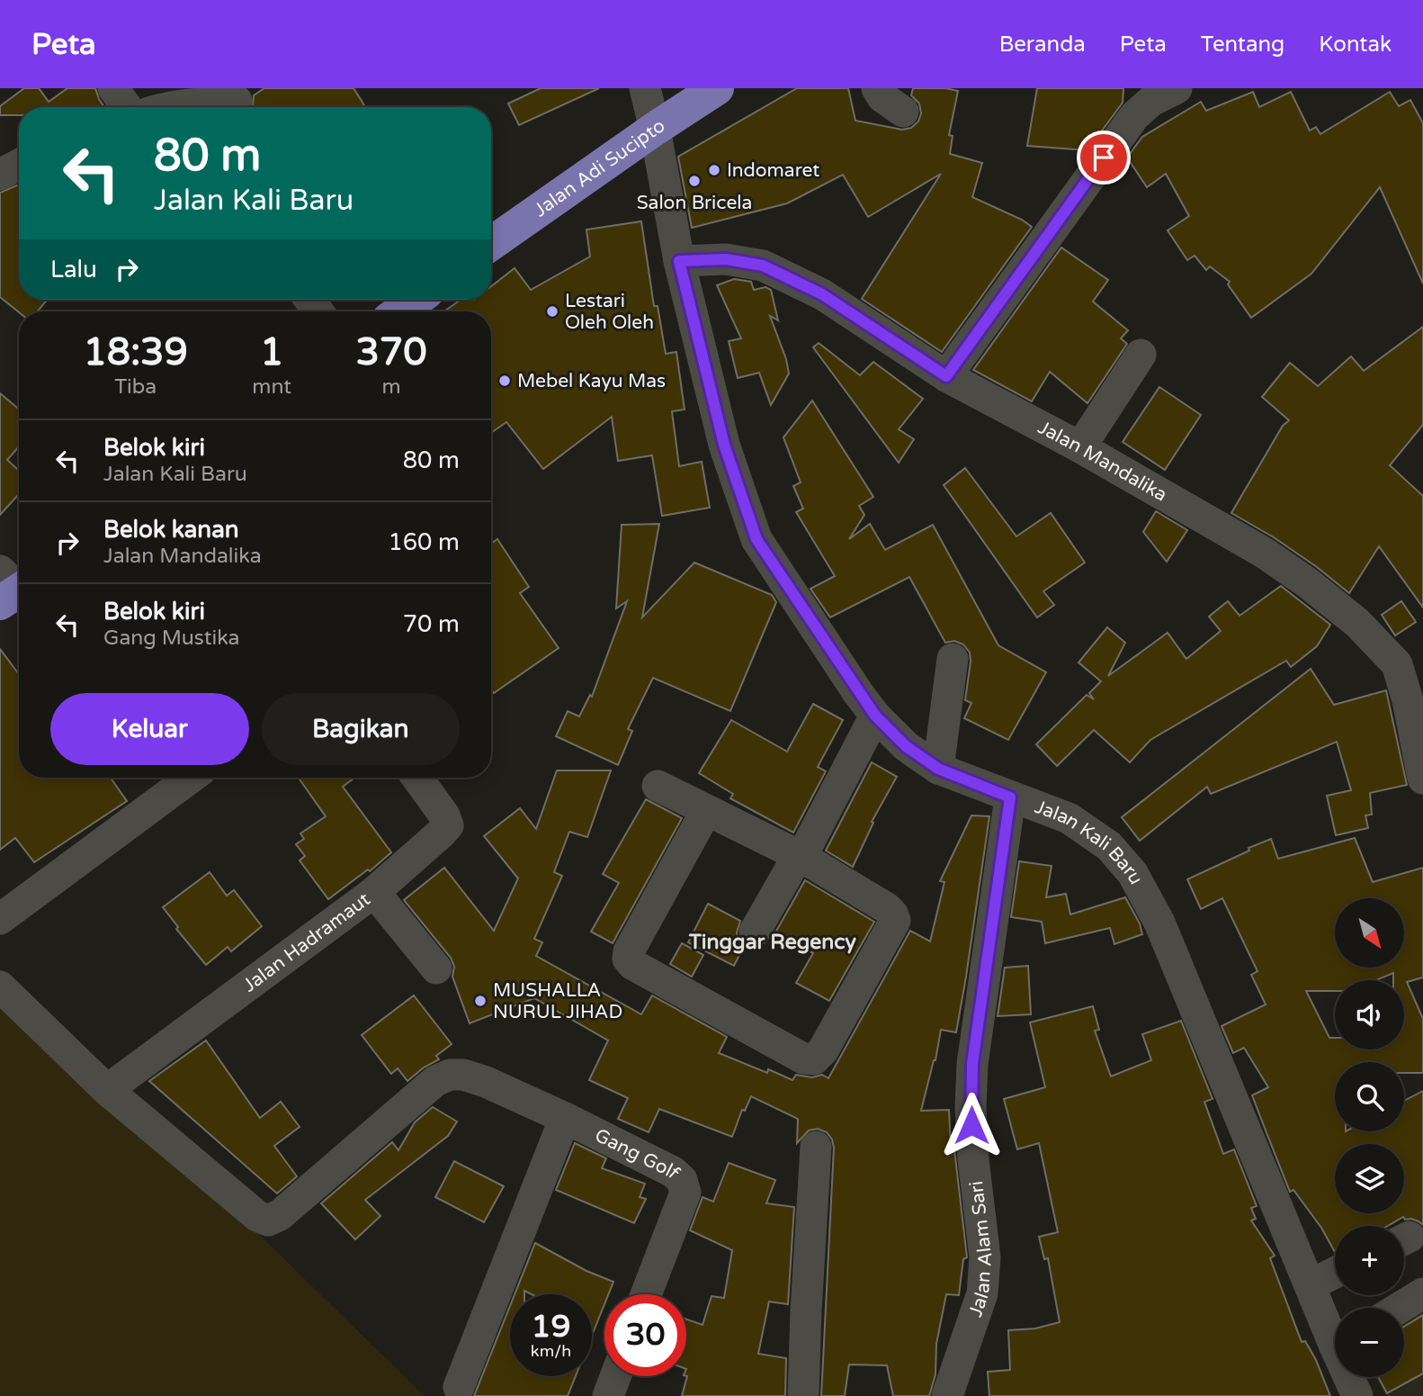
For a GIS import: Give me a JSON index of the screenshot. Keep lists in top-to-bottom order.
{
  "streets": {
    "highway": ["Jalan Adi Sucipto"],
    "street": [
      "Jalan Mandalika",
      "Jalan Kali Baru",
      "Jalan Hadramaut",
      "Gang Golf",
      "Jalan Alam Sari"
    ]
  },
  "crossings": [
    ["Jalan Adi Sucipto", "Jalan Kali Baru"],
    ["Jalan Mandalika", "Jalan Kali Baru"],
    ["Jalan Kali Baru", "Jalan Alam Sari"],
    ["Jalan Hadramaut", "Gang Golf"]
  ],
  "districts": ["Tinggar Regency"],
  "places": [
    "Indomaret",
    "Salon Bricela",
    "Lestari Oleh Oleh",
    "Mebel Kayu Mas",
    "MUSHALLA NURUL JIHAD"
  ],
  "north": "bottom right",
  "page": {
    "header": "Peta",
    "nav": [
      "Beranda",
      "Peta",
      "Tentang",
      "Kontak"
    ],
    "turn": ["80 m", "Jalan Kali Baru"],
    "then": "Lalu",
    "eta": [
      "18:39",
      "Tiba",
      "1",
      "mnt",
      "370",
      "m"
    ],
    "list": [
      {
        "name": "Belok kiri",
        "note": "Jalan Kali Baru",
        "value": "80 m"
      },
      {
        "name": "Belok kanan",
        "note": "Jalan Mandalika",
        "value": "160 m"
      },
      {
        "name": "Belok kiri",
        "note": "Gang Mustika",
        "value": "70 m"
      }
    ],
    "buttons": ["Keluar", "Bagikan"],
    "map_buttons": ["+", "−"],
    "speed": "19 km/h",
    "limit": "30"
  }
}
